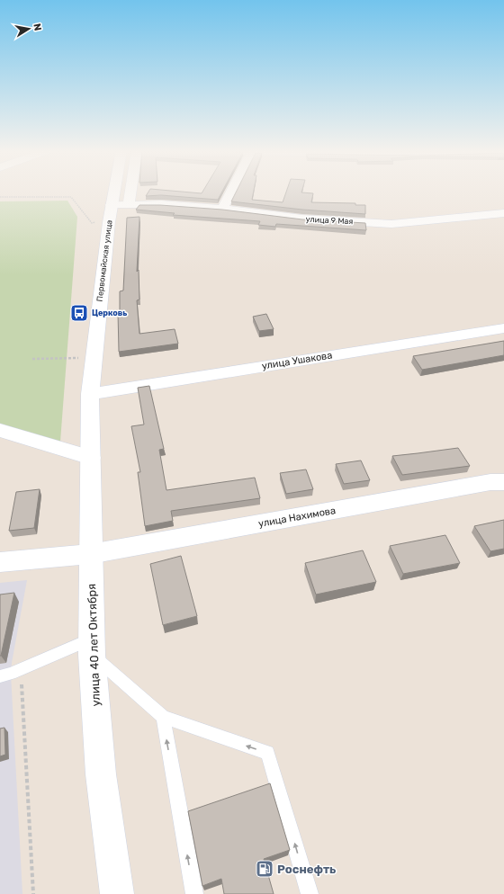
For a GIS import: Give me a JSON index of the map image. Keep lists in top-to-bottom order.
{
  "streets": {
    "street": [
      "улица 9 Мая",
      "Первомайская улица",
      "улица Ушакова",
      "улица Нахимова",
      "улица 40 лет Октября"
    ]
  },
  "crossings": [
    ["улица 9 Мая", "Первомайская улица"],
    ["Первомайская улица", "улица Ушакова"],
    ["Первомайская улица", "улица 40 лет Октября"],
    ["улица Ушакова", "улица 40 лет Октября"],
    ["улица Нахимова", "улица 40 лет Октября"]
  ],
  "places": {
    "bus stop": ["Церковь"],
    "fuel station": ["Роснефть"]
  },
  "north": "right"
}
